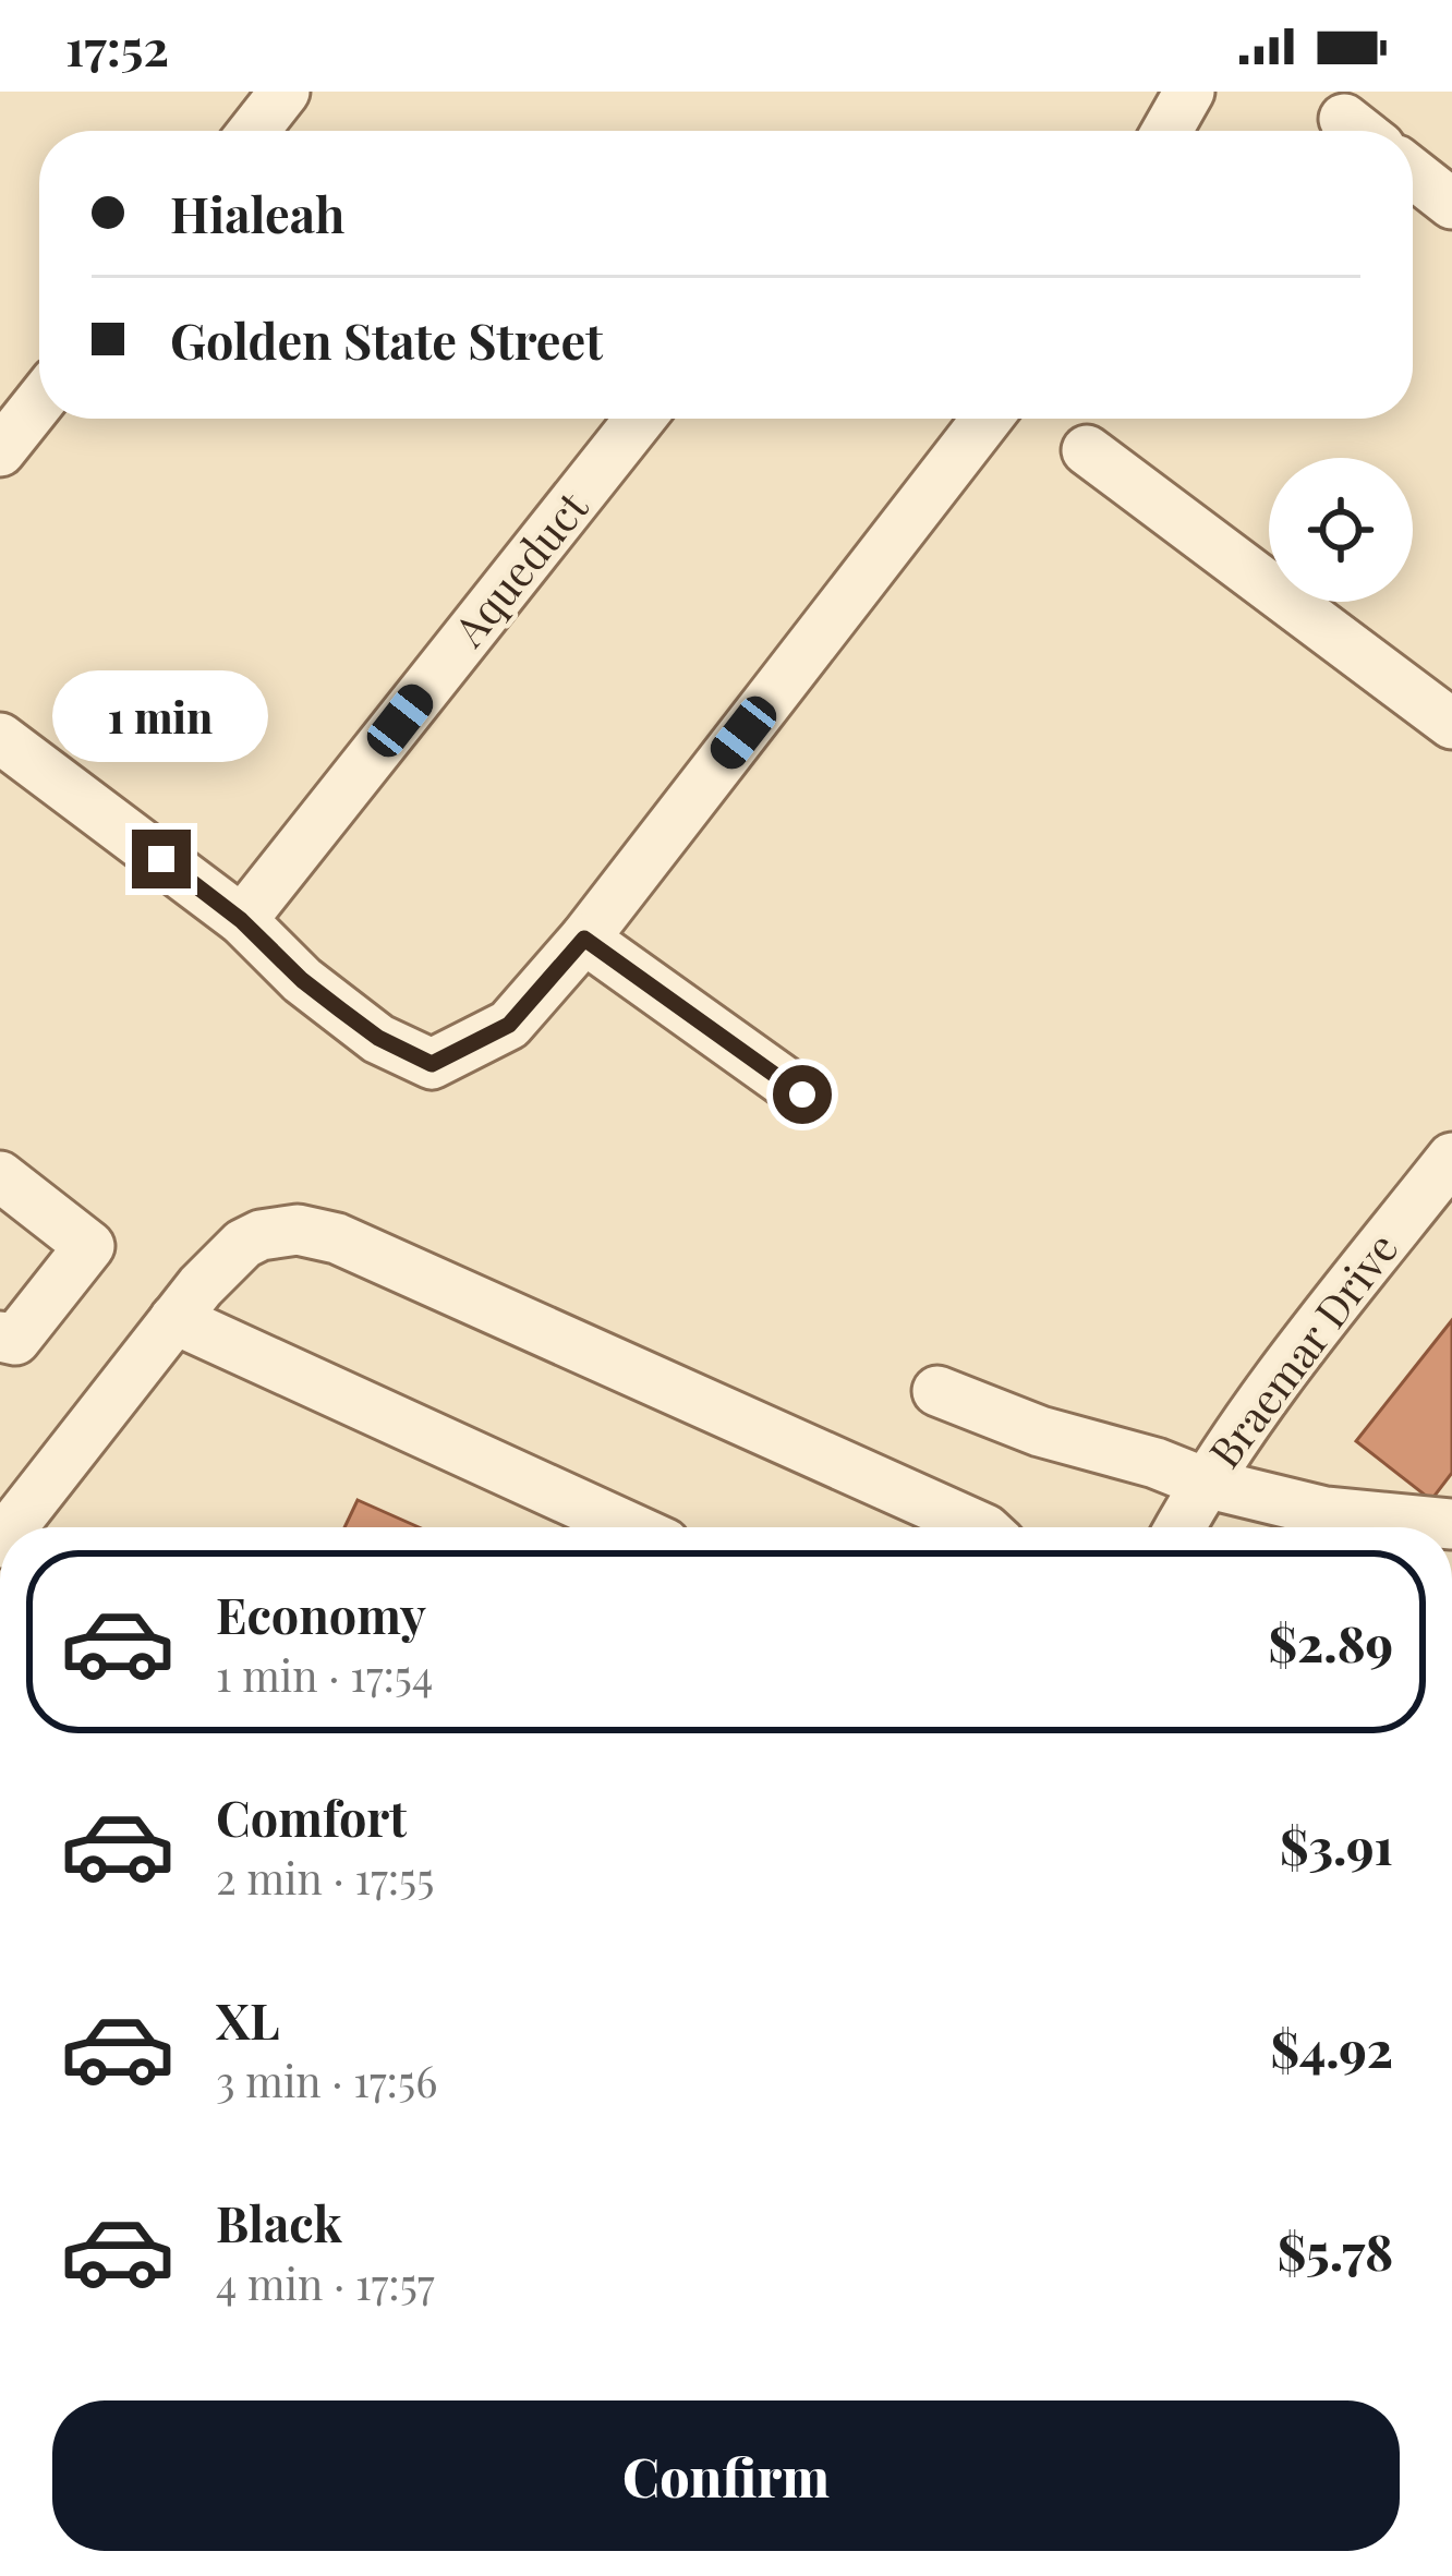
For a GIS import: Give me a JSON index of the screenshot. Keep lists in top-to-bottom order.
{
  "streets": {
    "street": ["Aqueduct", "Braemar Drive"]
  },
  "page": {
    "status": "17:52",
    "banner": ["Hialeah", "Golden State Street"],
    "bubble": "1 min",
    "list": [
      {
        "name": "Economy",
        "note": "1 min · 17:54",
        "value": "$2.89"
      },
      {
        "name": "Comfort",
        "note": "2 min · 17:55",
        "value": "$3.91"
      },
      {
        "name": "XL",
        "note": "3 min · 17:56",
        "value": "$4.92"
      },
      {
        "name": "Black",
        "note": "4 min · 17:57",
        "value": "$5.78"
      }
    ],
    "buttons": "Confirm"
  }
}
